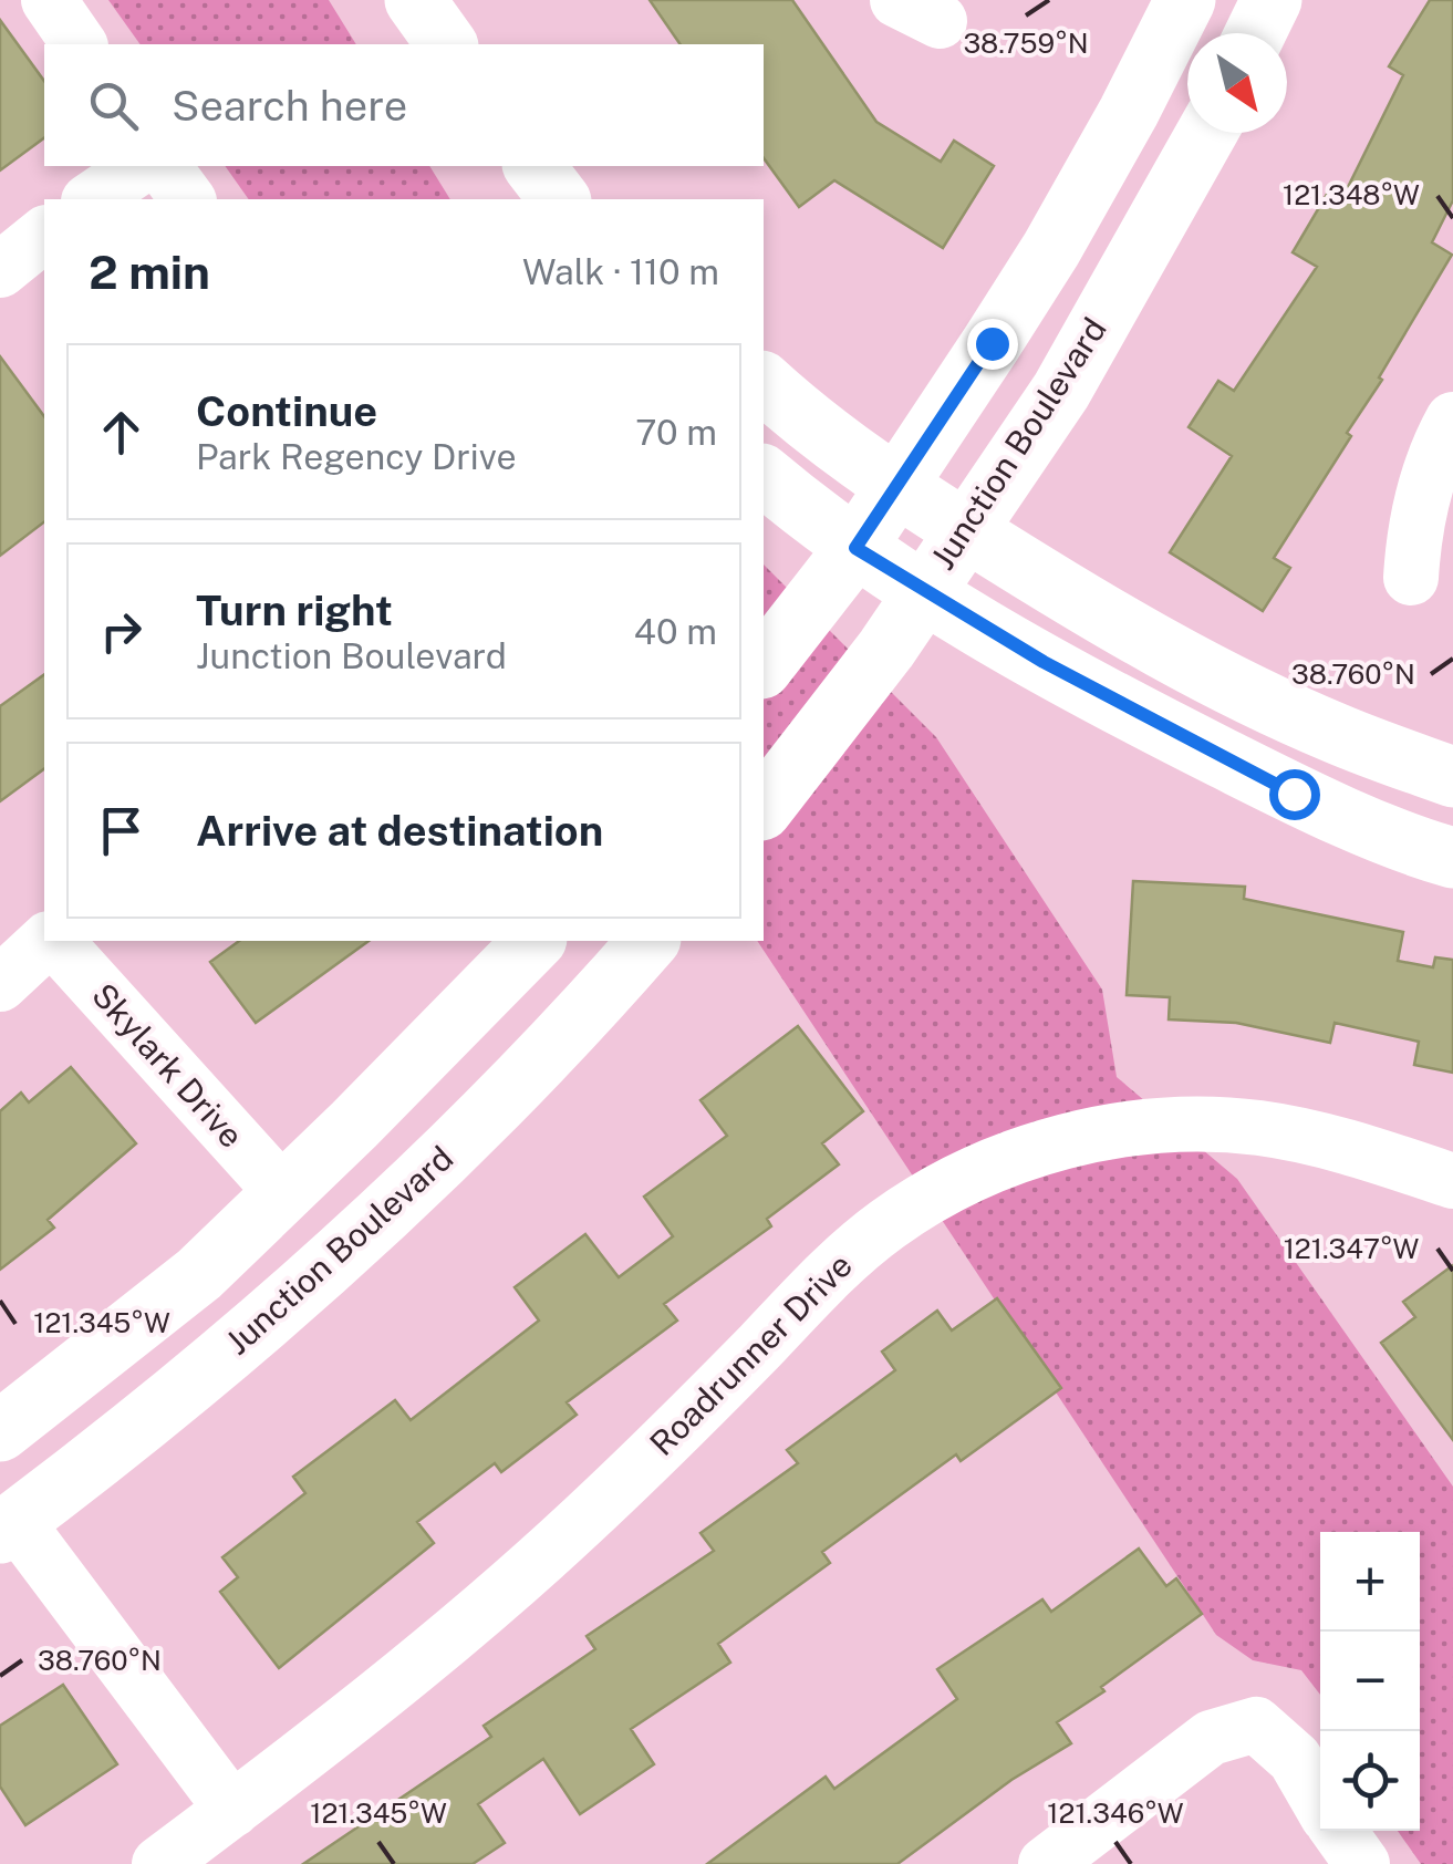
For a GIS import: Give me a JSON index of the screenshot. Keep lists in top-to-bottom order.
{
  "streets": {
    "main road": ["Junction Boulevard"],
    "street": ["Skylark Drive", "Roadrunner Drive"]
  },
  "north": "bottom right",
  "page": {
    "search": "Search here",
    "heading": ["2 min", "Walk · 110 m"],
    "list": [
      ["Continue", "Park Regency Drive", "70 m"],
      ["Turn right", "Junction Boulevard", "40 m"],
      "Arrive at destination"
    ],
    "map_buttons": ["+", "−"]
  },
  "coordinates": [
    "38.759°N",
    "121.348°W",
    "38.760°N",
    "121.347°W",
    "121.345°W",
    "121.346°W"
  ]
}
